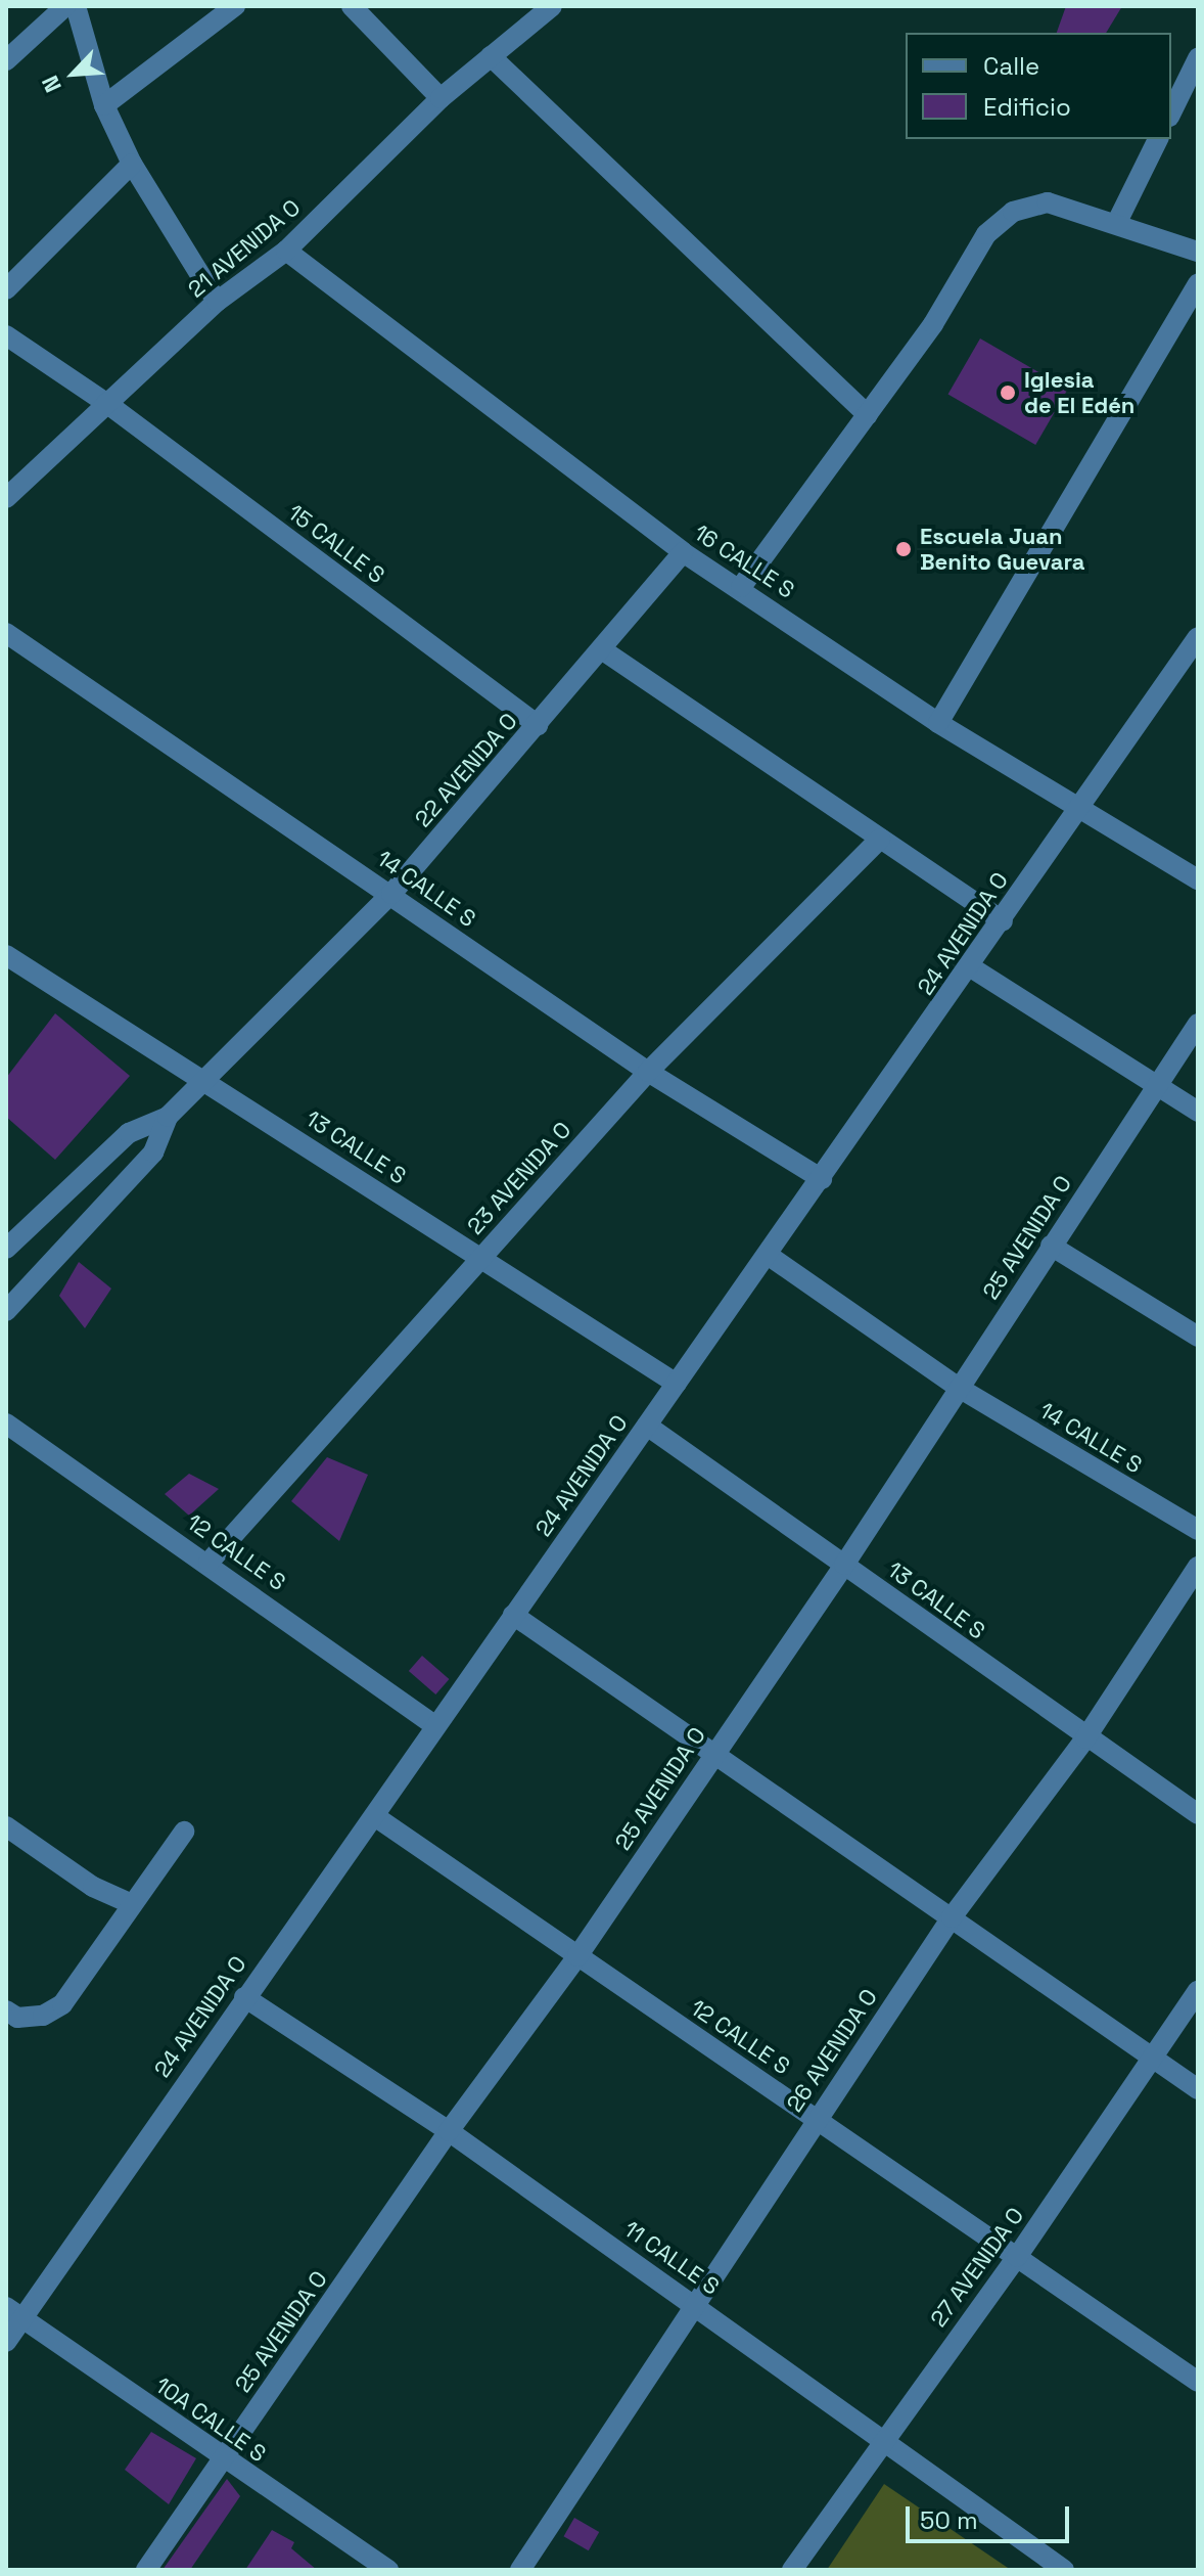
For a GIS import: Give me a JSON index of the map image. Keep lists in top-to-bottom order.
{
  "streets": {
    "street": [
      "21 AVENIDA O",
      "15 CALLE S",
      "16 CALLE S",
      "22 AVENIDA O",
      "14 CALLE S",
      "24 AVENIDA O",
      "13 CALLE S",
      "23 AVENIDA O",
      "25 AVENIDA O",
      "12 CALLE S",
      "26 AVENIDA O",
      "11 CALLE S",
      "27 AVENIDA O",
      "10A CALLE S"
    ]
  },
  "crossings": [
    ["21 AVENIDA O", "15 CALLE S"],
    ["21 AVENIDA O", "16 CALLE S"],
    ["15 CALLE S", "22 AVENIDA O"],
    ["16 CALLE S", "22 AVENIDA O"],
    ["16 CALLE S", "24 AVENIDA O"],
    ["22 AVENIDA O", "14 CALLE S"],
    ["22 AVENIDA O", "13 CALLE S"],
    ["14 CALLE S", "24 AVENIDA O"],
    ["14 CALLE S", "23 AVENIDA O"],
    ["14 CALLE S", "25 AVENIDA O"],
    ["24 AVENIDA O", "13 CALLE S"],
    ["24 AVENIDA O", "12 CALLE S"],
    ["24 AVENIDA O", "11 CALLE S"],
    ["24 AVENIDA O", "10A CALLE S"],
    ["13 CALLE S", "23 AVENIDA O"],
    ["13 CALLE S", "25 AVENIDA O"],
    ["13 CALLE S", "26 AVENIDA O"],
    ["23 AVENIDA O", "12 CALLE S"],
    ["25 AVENIDA O", "12 CALLE S"],
    ["25 AVENIDA O", "11 CALLE S"],
    ["25 AVENIDA O", "10A CALLE S"],
    ["12 CALLE S", "26 AVENIDA O"],
    ["12 CALLE S", "27 AVENIDA O"],
    ["26 AVENIDA O", "11 CALLE S"],
    ["11 CALLE S", "27 AVENIDA O"]
  ],
  "places": ["Iglesia de El Edén", "Escuela Juan Benito Guevara"],
  "legend": ["Calle", "Edificio"],
  "scale_bar": "50 m",
  "north": "bottom left"
}
